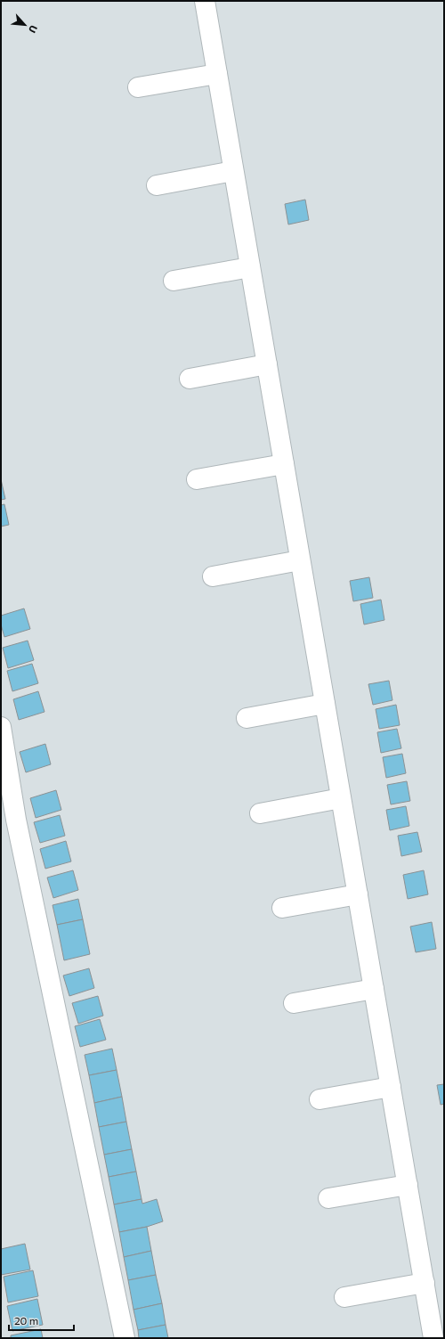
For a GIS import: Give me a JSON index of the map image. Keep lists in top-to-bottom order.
{
  "scale_bar": "20 m",
  "north": "bottom right"
}
